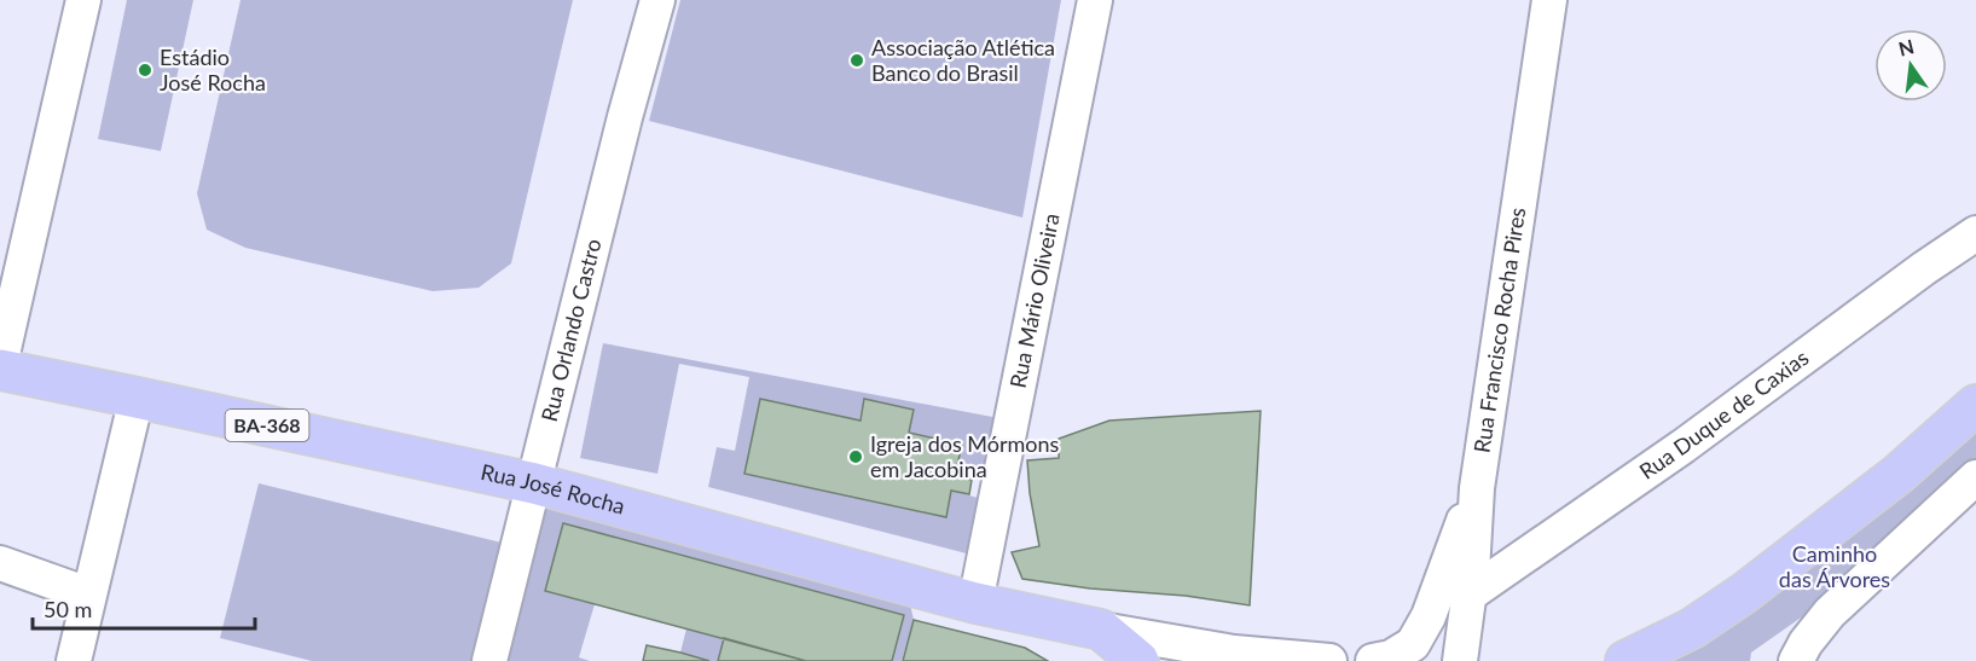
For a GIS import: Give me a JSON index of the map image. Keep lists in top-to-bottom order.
{
  "streets": {
    "main road": ["BA-368", "Rua José Rocha"],
    "street": [
      "Rua Mário Oliveira",
      "Rua Orlando Castro",
      "Rua Francisco Rocha Pires",
      "Rua Duque de Caxias"
    ]
  },
  "crossings": [
    ["Rua Mário Oliveira", "Rua José Rocha"],
    ["Rua Orlando Castro", "Rua José Rocha"],
    ["Rua Francisco Rocha Pires", "Rua Duque de Caxias"]
  ],
  "parks": ["Caminho das Árvores"],
  "places": ["Associação Atlética Banco do Brasil", "Estádio José Rocha", "Igreja dos Mórmons em Jacobina"],
  "scale_bar": "50 m",
  "north": "top"
}
